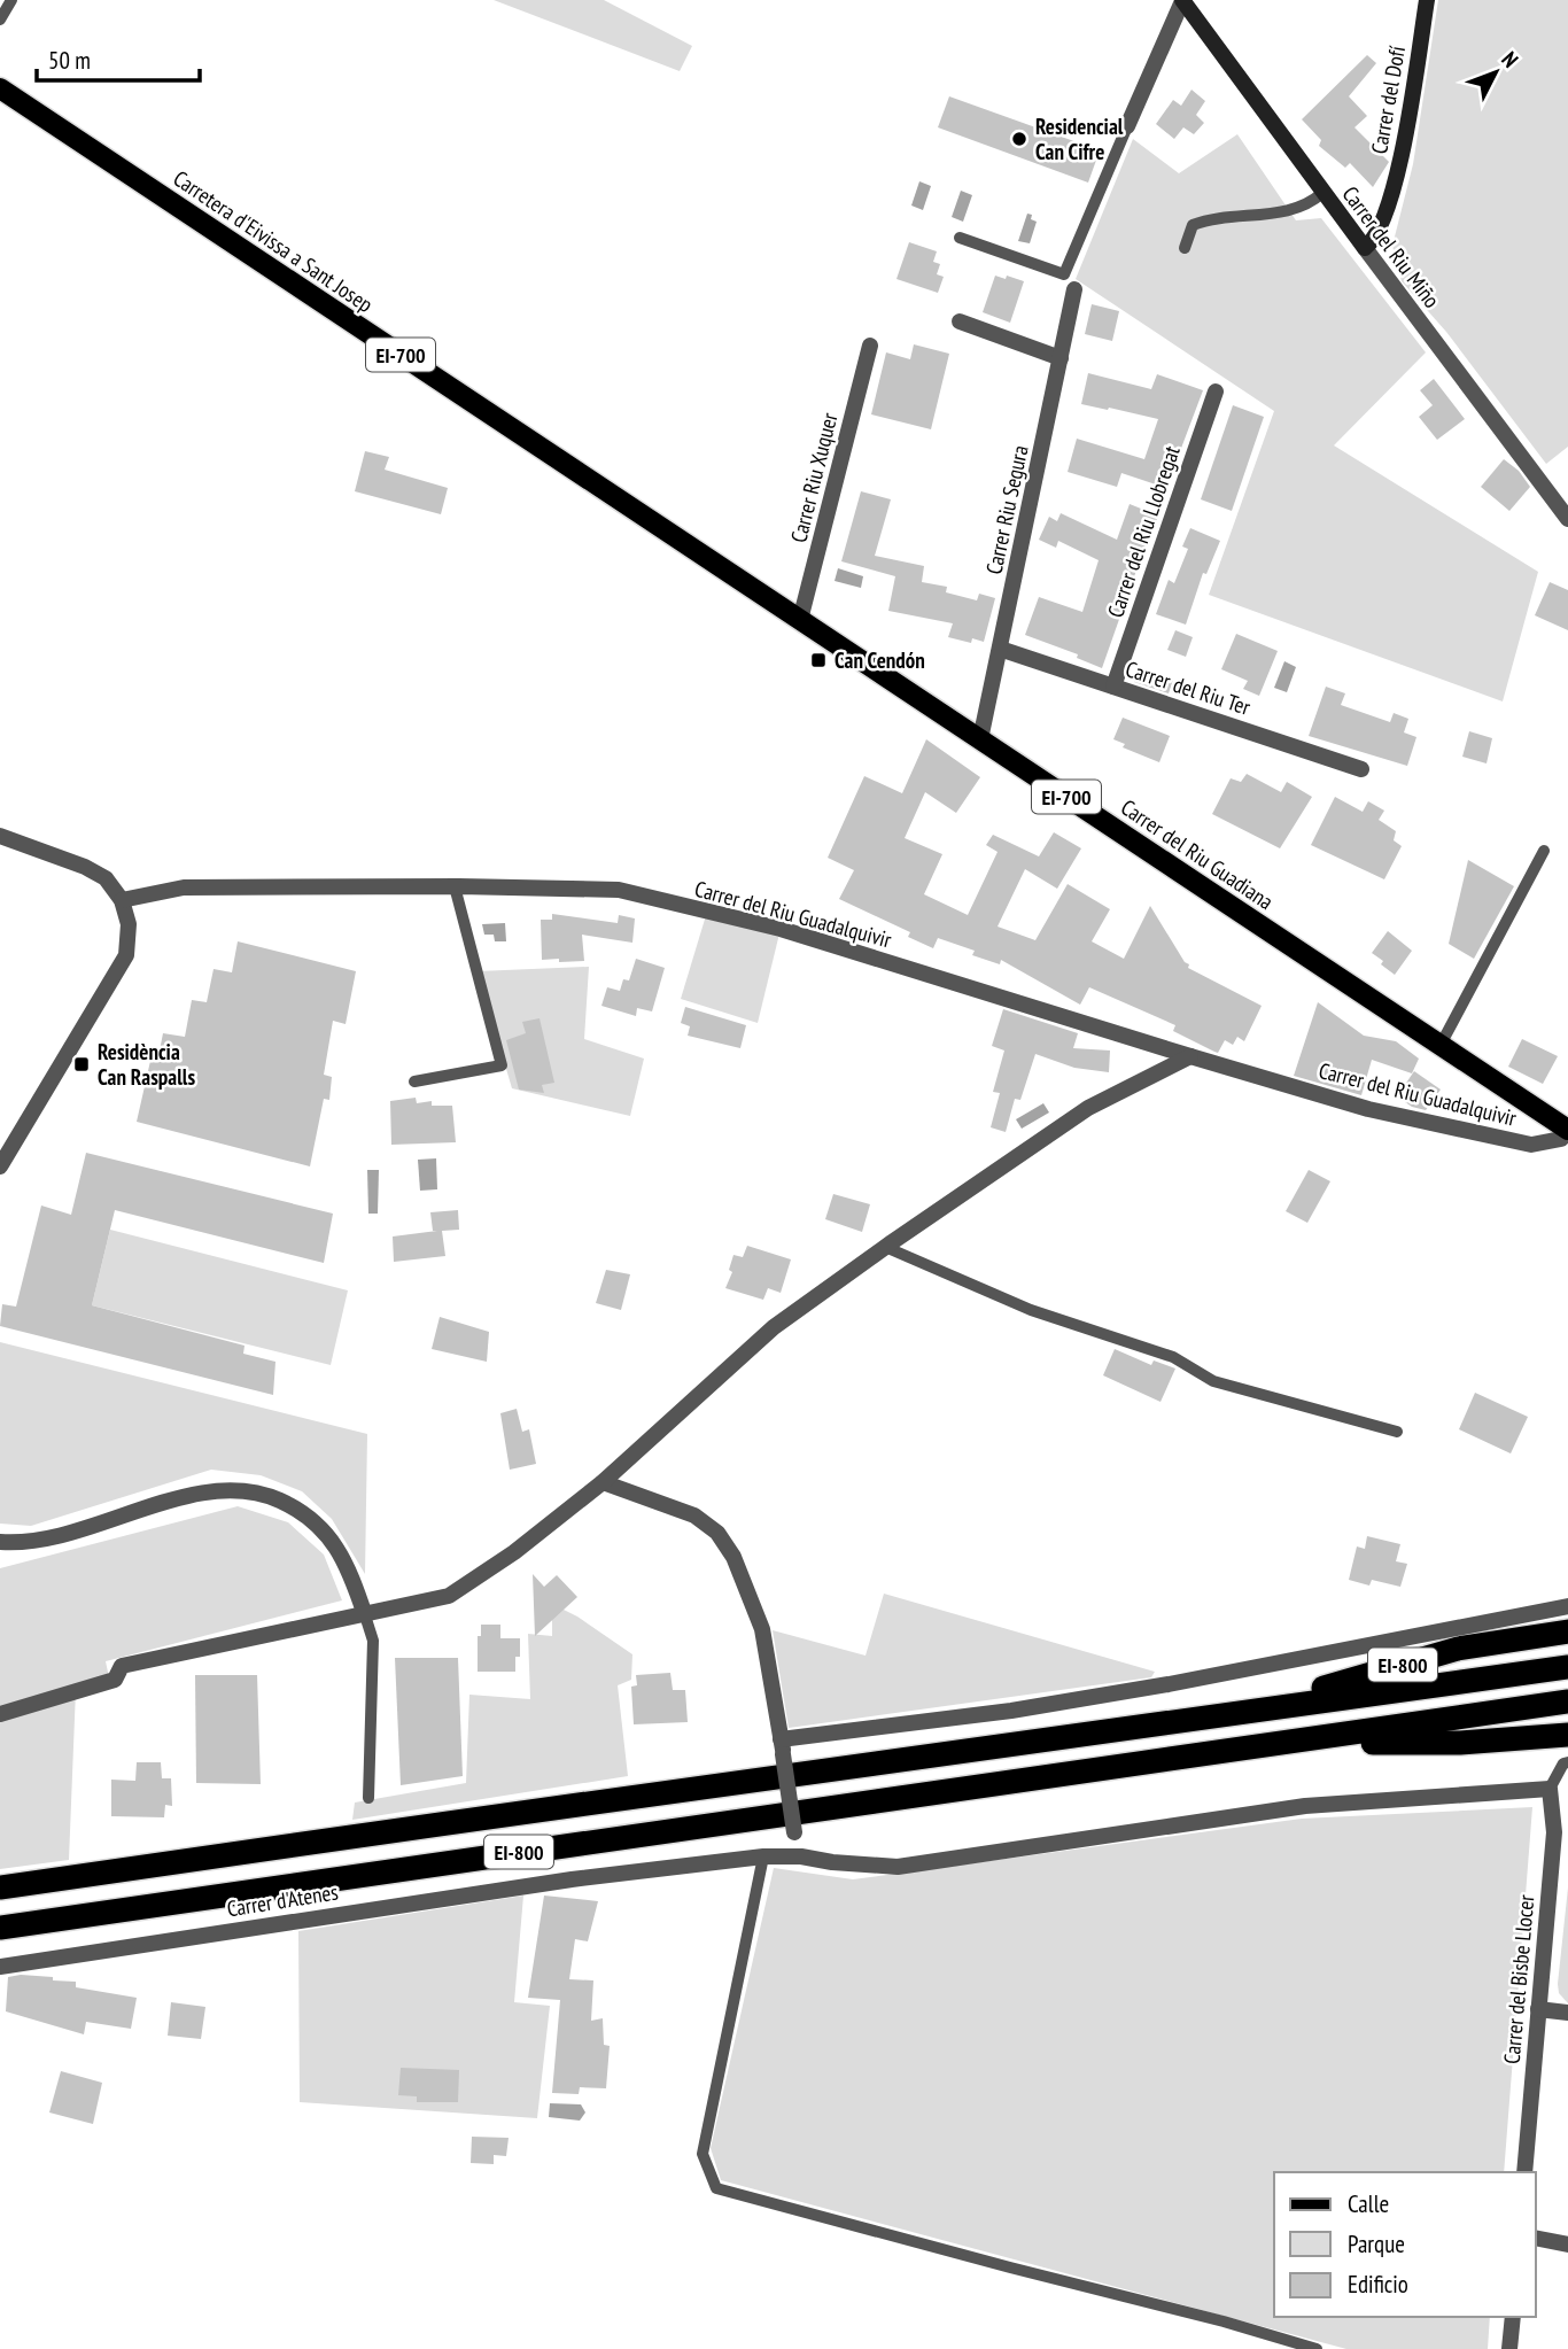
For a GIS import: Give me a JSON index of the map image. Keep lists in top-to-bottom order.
{
  "streets": {
    "highway": ["EI-800"],
    "main road": ["Carretera d'Eivissa a Sant Josep", "EI-700", "Carrer del Riu Guadiana"],
    "street": [
      "Carrer del Dofí",
      "Carrer del Riu Miño",
      "Carrer Riu Xuquer",
      "Carrer Riu Segura",
      "Carrer del Riu Llobregat",
      "Carrer del Riu Ter",
      "Carrer del Riu Guadalquivir",
      "Carrer d'Atenes",
      "Carrer del Bisbe Llocer"
    ]
  },
  "crossings": [
    ["Carrer del Dofí", "Carrer del Riu Miño"],
    ["Carretera d'Eivissa a Sant Josep", "Carrer Riu Xuquer"],
    ["Carretera d'Eivissa a Sant Josep", "Carrer del Riu Guadiana"],
    ["Carrer Riu Xuquer", "Carrer del Riu Guadiana"],
    ["Carrer Riu Segura", "Carrer del Riu Ter"],
    ["Carrer Riu Segura", "Carrer del Riu Guadiana"],
    ["Carrer del Riu Llobregat", "Carrer del Riu Ter"],
    ["Carrer del Riu Guadiana", "Carrer del Riu Guadalquivir"],
    ["Carrer d'Atenes", "Carrer del Bisbe Llocer"]
  ],
  "places": {
    "other": ["Residencial Can Cifre"],
    "transit": ["Can Cendón", "Residència Can Raspalls"]
  },
  "legend": ["Calle", "Parque", "Edificio"],
  "scale_bar": "50 m",
  "north": "top right"
}
